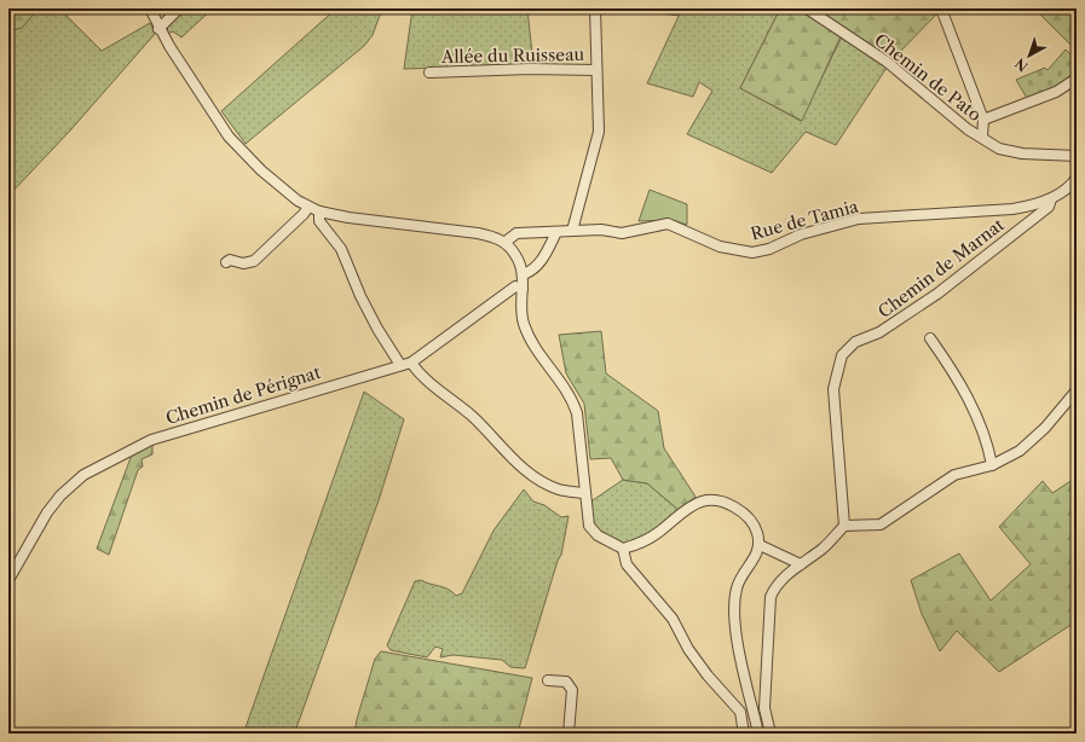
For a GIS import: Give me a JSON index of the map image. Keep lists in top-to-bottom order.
{
  "streets": {
    "street": [
      "Allée du Ruisseau",
      "Chemin de Pato",
      "Rue de Tamia",
      "Chemin de Marnat",
      "Chemin de Pérignat"
    ]
  },
  "crossings": [
    ["Rue de Tamia", "Chemin de Marnat"]
  ],
  "north": "bottom left"
}
